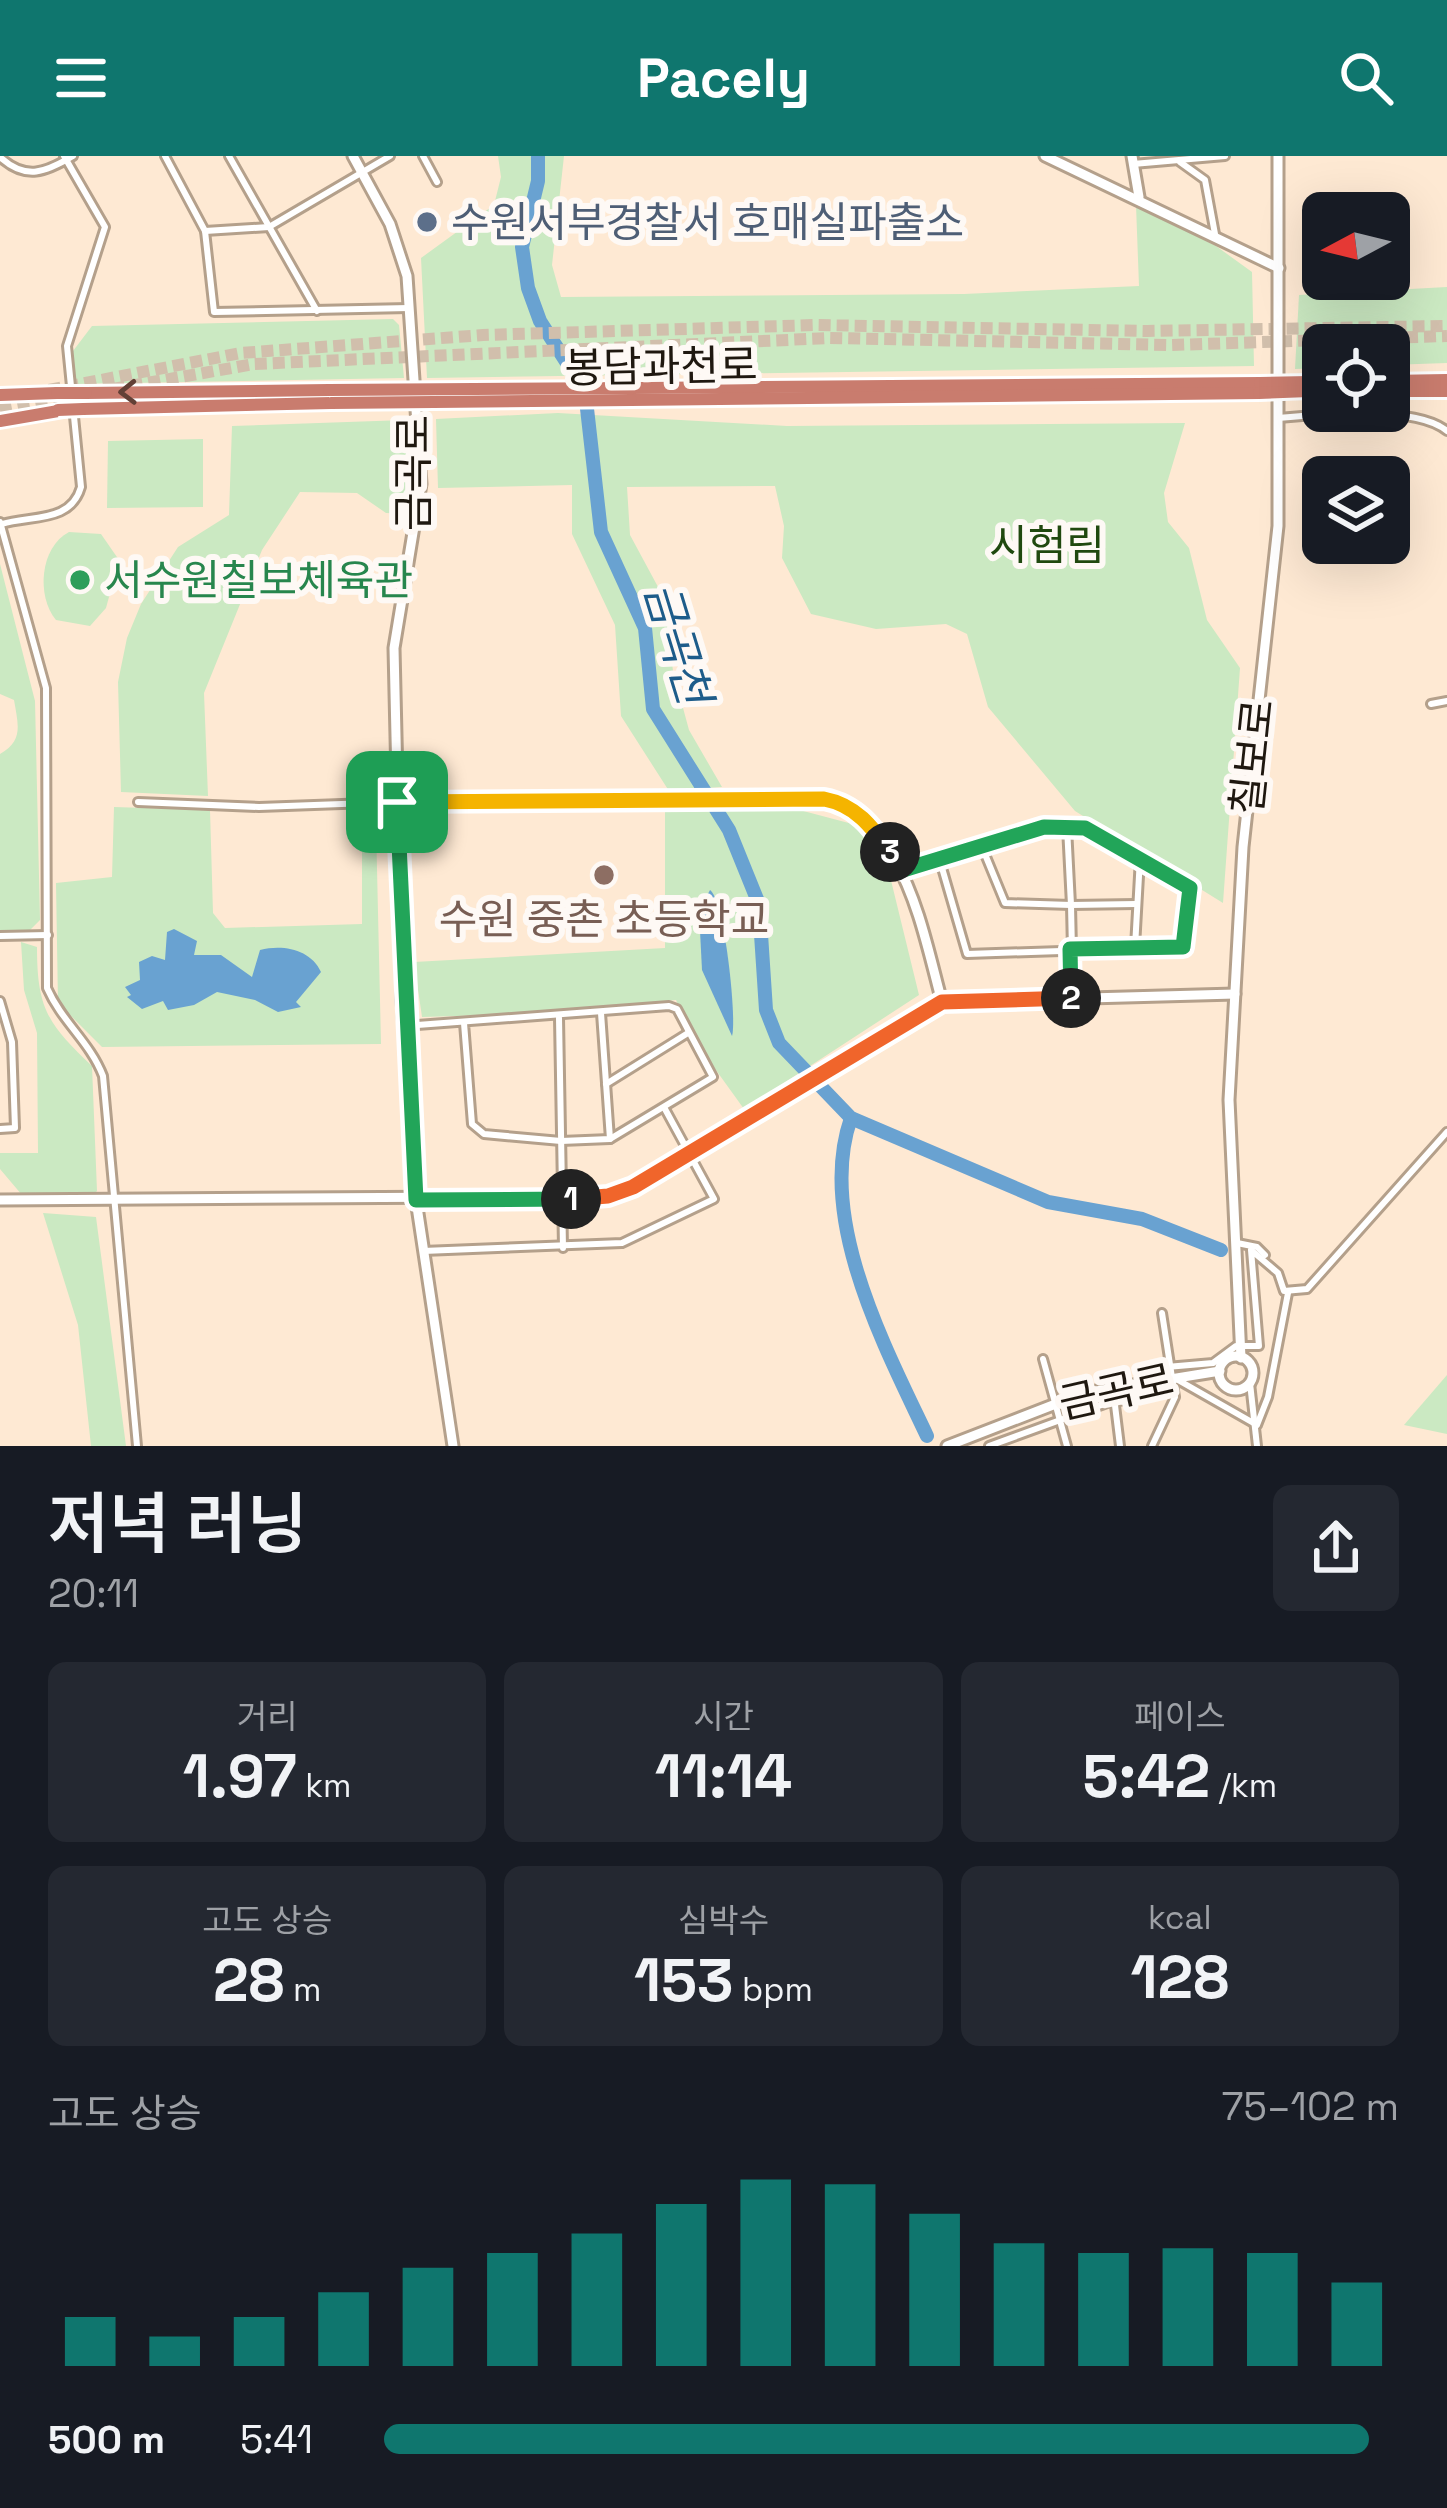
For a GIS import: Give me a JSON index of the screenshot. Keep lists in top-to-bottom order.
{
  "streets": {
    "highway": ["봉담과천로"],
    "main road": ["금곡로", "칠보로"]
  },
  "crossings": [
    ["금곡로", "칠보로"]
  ],
  "water": ["금곡천"],
  "parks": ["시험림"],
  "places": ["수원서부경찰서 호매실파출소", "서수원칠보체육관", "수원 중촌 초등학교"],
  "north": "left",
  "page": {
    "header": "Pacely",
    "pins": ["3", "2", "1"],
    "heading": ["저녁 러닝", "20:11"],
    "stats": [
      ["거리", "1.97 km"],
      ["시간", "11:14"],
      ["페이스", "5:42 /km"],
      ["고도 상승", "28 m"],
      ["심박수", "153 bpm"],
      ["kcal", "128"]
    ],
    "chart": ["고도 상승", "75–102 m"],
    "list": [
      {
        "name": "500 m",
        "note": "5:41"
      }
    ]
  }
}
